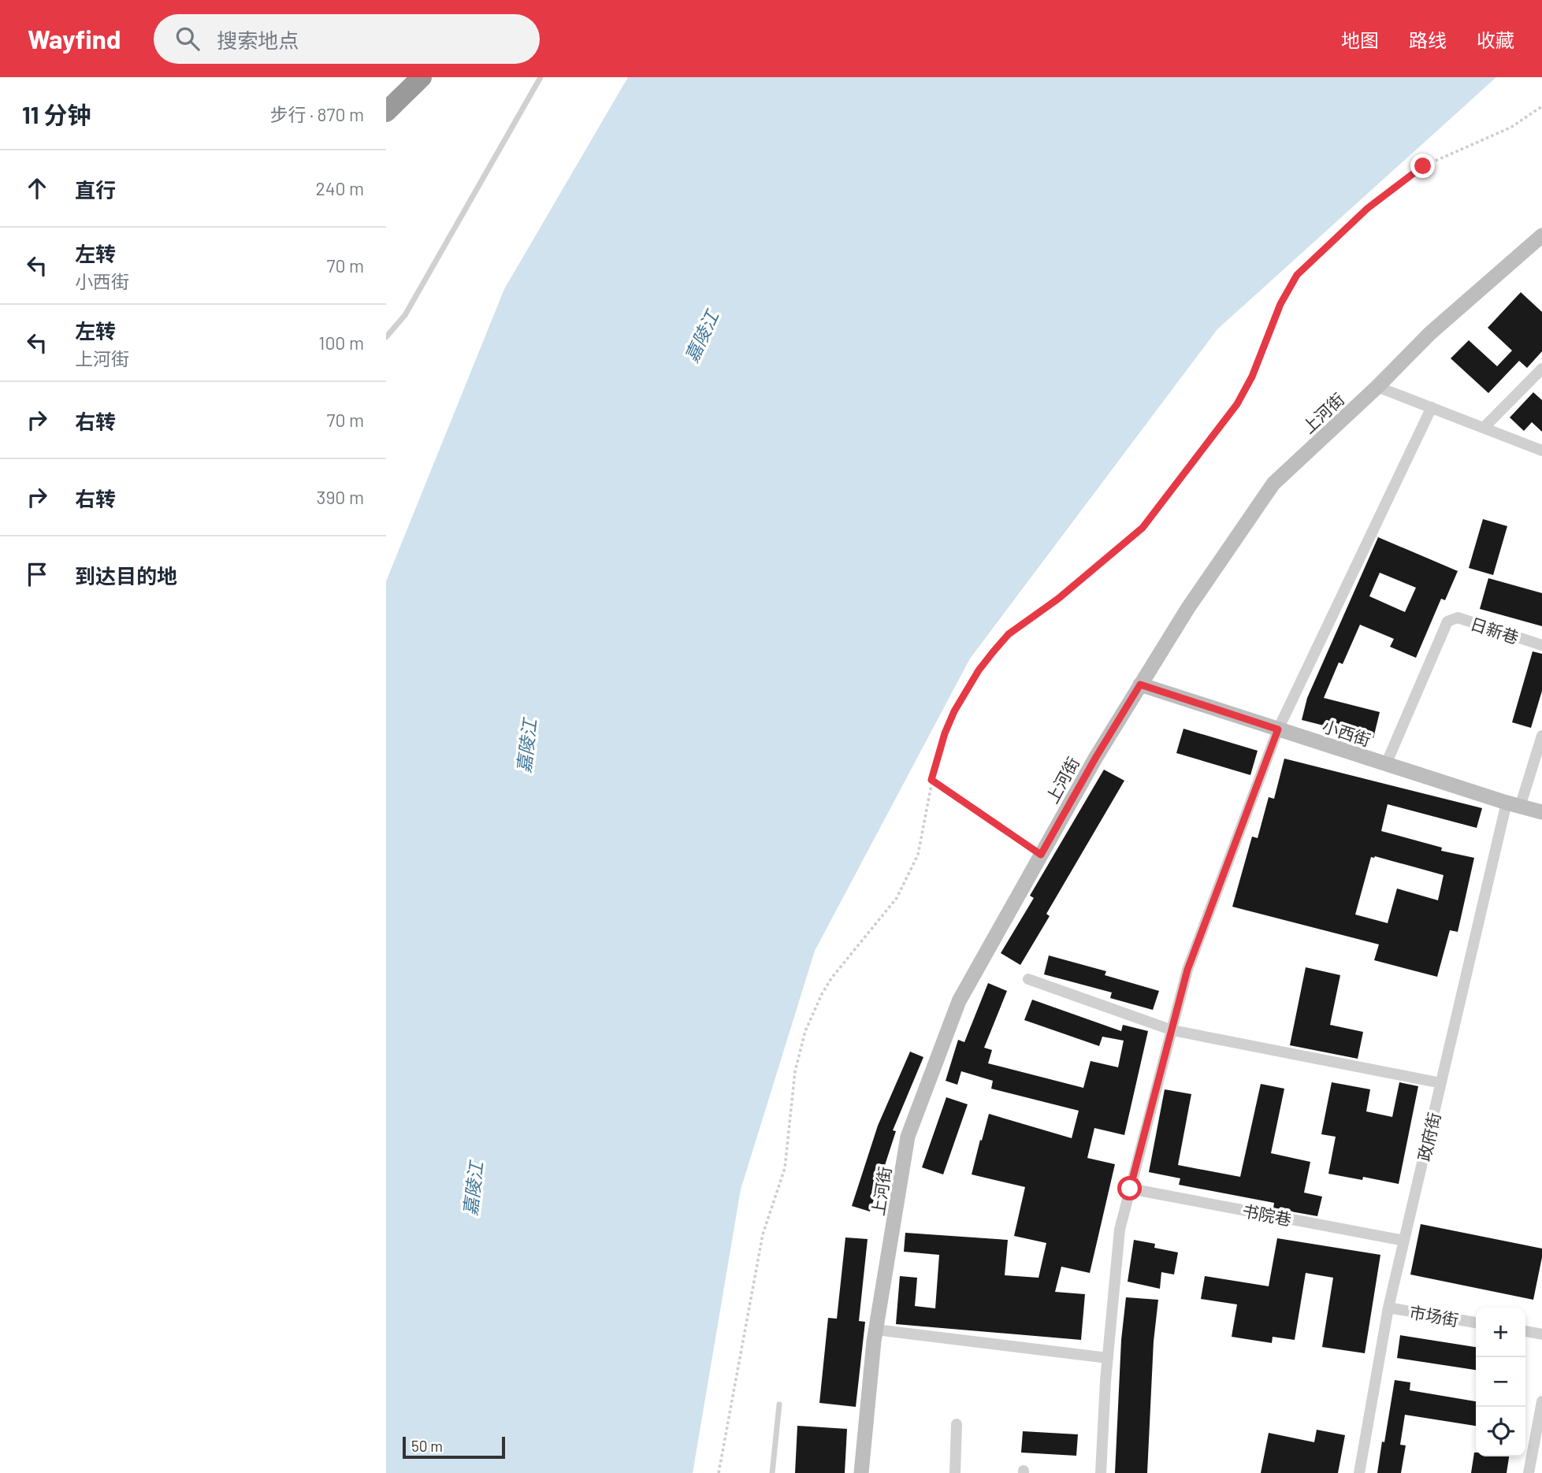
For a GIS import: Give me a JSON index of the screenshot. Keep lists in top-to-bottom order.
{
  "streets": {
    "street": [
      "上河街",
      "日新巷",
      "小西街",
      "政府街",
      "书院巷",
      "市场街"
    ]
  },
  "crossings": [
    ["上河街", "小西街"],
    ["日新巷", "小西街"],
    ["小西街", "政府街"],
    ["政府街", "书院巷"],
    ["政府街", "市场街"]
  ],
  "water": ["嘉陵江"],
  "scale_bar": "50 m",
  "page": {
    "header": "Wayfind",
    "search": "搜索地点",
    "nav": ["地图", "路线", "收藏"],
    "heading": ["11 分钟", "步行 · 870 m"],
    "list": [
      ["直行", "240 m"],
      ["左转", "小西街", "70 m"],
      ["左转", "上河街", "100 m"],
      ["右转", "70 m"],
      ["右转", "390 m"],
      "到达目的地"
    ],
    "map_buttons": ["+", "−"],
    "scale": "50 m"
  }
}
